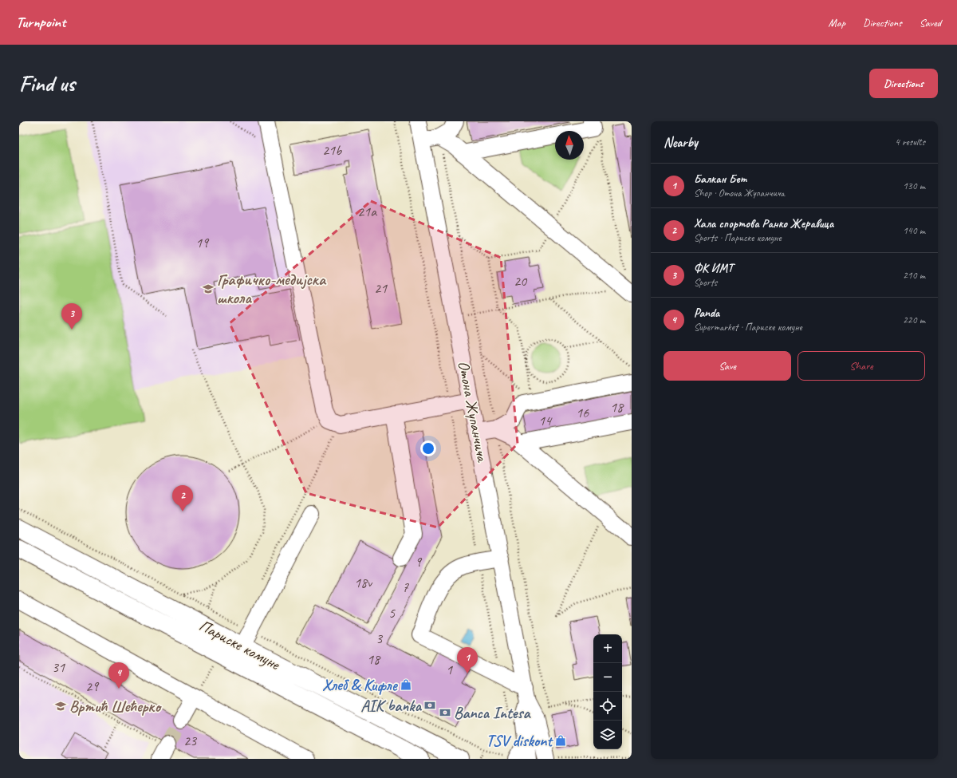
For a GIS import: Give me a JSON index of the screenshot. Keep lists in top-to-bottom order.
{
  "streets": {
    "main road": ["Париске комуне"],
    "street": ["Отона Жупанчича"]
  },
  "places": {
    "school or university": ["Графичко-медијска школа", "Вртић Шећерко"],
    "shop": ["Хлеб & Кифле", "TSV diskont"],
    "bank": ["AIK banka", "Banca Intesa"]
  },
  "house_numbers": [
    "21b",
    "21a",
    "19",
    "20",
    "21",
    "18",
    "16",
    "14",
    "9",
    "18v",
    "7",
    "5",
    "3",
    "18",
    "31",
    "1",
    "29",
    "23"
  ],
  "north": "top",
  "page": {
    "header": "Turnpoint",
    "nav": ["Map", "Directions", "Saved"],
    "buttons": [
      "Directions",
      ["Save", "Share"]
    ],
    "title": "Find us",
    "heading": ["Nearby", "4 results"],
    "list": [
      {
        "mark": "1",
        "name": "Балкан Бет",
        "note": "Shop · Отона Жупанчича",
        "value": "130 m"
      },
      {
        "mark": "2",
        "name": "Хала спортова Ранко Жеравица",
        "note": "Sports · Париске комуне",
        "value": "140 m"
      },
      {
        "mark": "3",
        "name": "ФК ИМТ",
        "note": "Sports",
        "value": "210 m"
      },
      {
        "mark": "4",
        "name": "Panda",
        "note": "Supermarket · Париске комуне",
        "value": "220 m"
      }
    ],
    "pins": [
      "3",
      "2",
      "1",
      "4"
    ],
    "map_buttons": ["+", "−"]
  }
}
